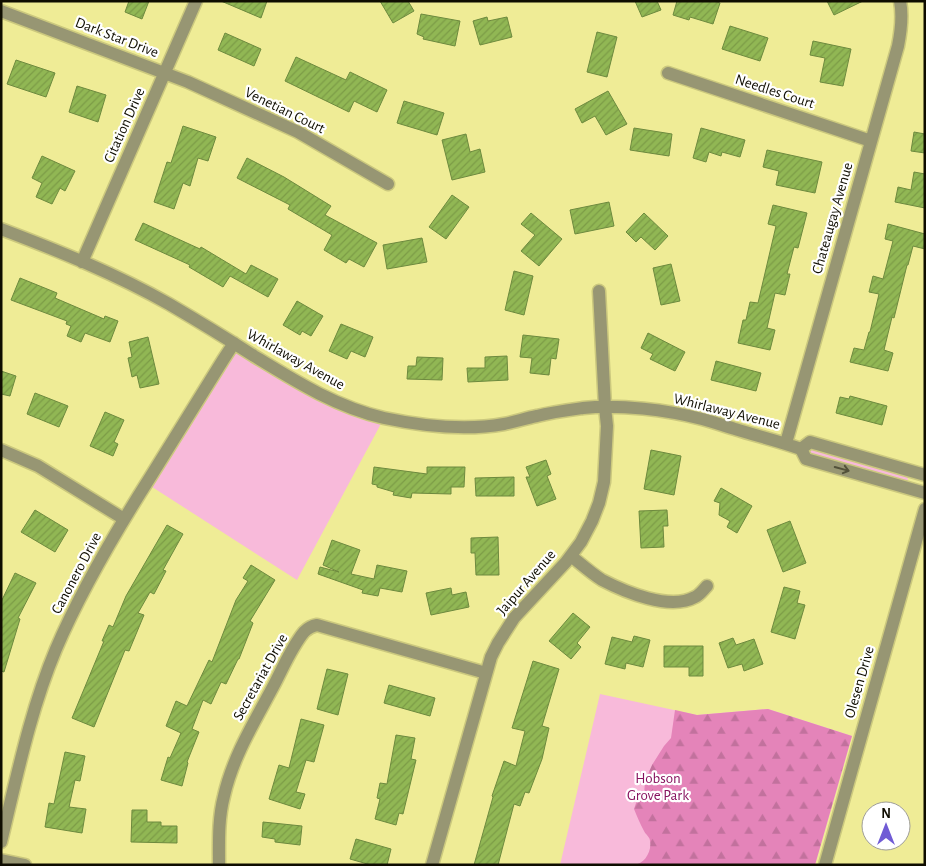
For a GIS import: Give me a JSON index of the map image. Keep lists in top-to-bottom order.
{
  "streets": {
    "street": [
      "Dark Star Drive",
      "Needles Court",
      "Venetian Court",
      "Citation Drive",
      "Chateaugay Avenue",
      "Whirlaway Avenue",
      "Canonero Drive",
      "Jaipur Avenue",
      "Secretariat Drive",
      "Olesen Drive"
    ]
  },
  "crossings": [
    ["Dark Star Drive", "Venetian Court"],
    ["Dark Star Drive", "Citation Drive"],
    ["Needles Court", "Chateaugay Avenue"],
    ["Venetian Court", "Citation Drive"],
    ["Citation Drive", "Whirlaway Avenue"],
    ["Chateaugay Avenue", "Whirlaway Avenue"],
    ["Whirlaway Avenue", "Canonero Drive"],
    ["Whirlaway Avenue", "Jaipur Avenue"],
    ["Jaipur Avenue", "Secretariat Drive"]
  ],
  "parks": ["Hobson Grove Park"],
  "north": "top"
}
